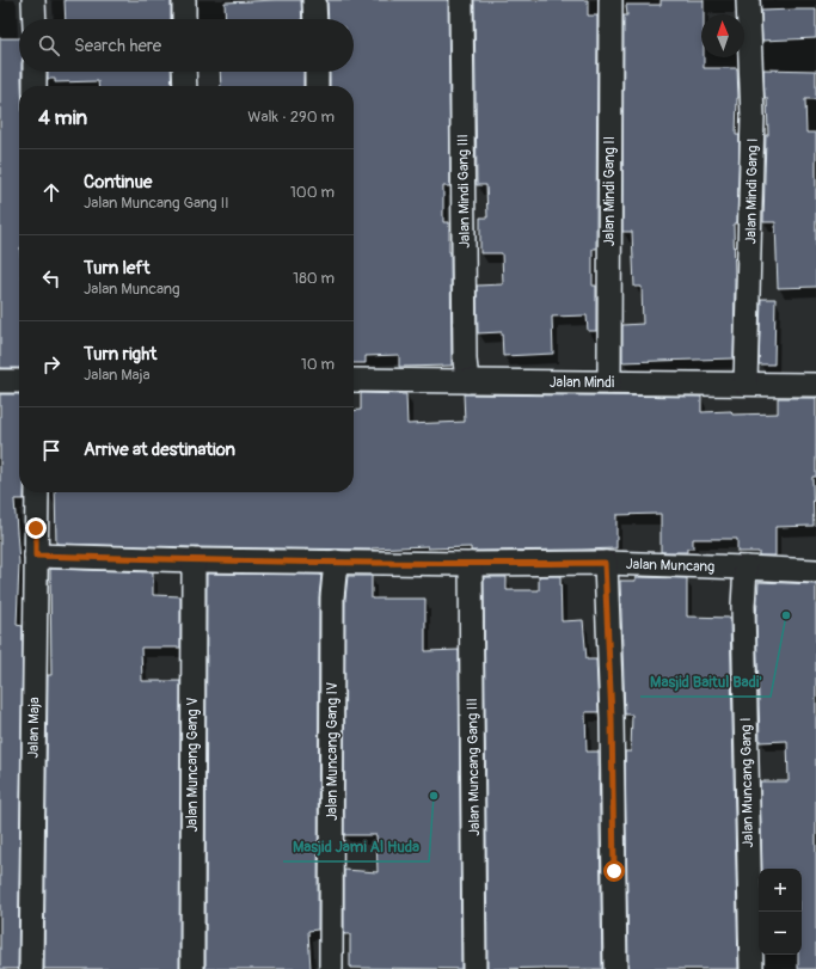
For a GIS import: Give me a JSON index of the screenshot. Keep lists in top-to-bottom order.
{
  "streets": {
    "street": [
      "Jalan Mindi Gang III",
      "Jalan Mindi Gang II",
      "Jalan Mindi Gang I",
      "Jalan Mindi",
      "Jalan Muncang",
      "Jalan Maja",
      "Jalan Muncang Gang IV",
      "Jalan Muncang Gang V",
      "Jalan Muncang Gang III",
      "Jalan Muncang Gang I"
    ]
  },
  "crossings": [
    ["Jalan Mindi Gang III", "Jalan Mindi"],
    ["Jalan Mindi Gang II", "Jalan Mindi"],
    ["Jalan Mindi Gang I", "Jalan Mindi"],
    ["Jalan Muncang", "Jalan Maja"],
    ["Jalan Muncang", "Jalan Muncang Gang IV"],
    ["Jalan Muncang", "Jalan Muncang Gang V"],
    ["Jalan Muncang", "Jalan Muncang Gang III"],
    ["Jalan Muncang", "Jalan Muncang Gang I"]
  ],
  "places": ["Masjid Baitul Badi'", "Masjid Jami Al Huda"],
  "north": "top",
  "page": {
    "search": "Search here",
    "heading": ["4 min", "Walk · 290 m"],
    "list": [
      ["Continue", "Jalan Muncang Gang II", "100 m"],
      ["Turn left", "Jalan Muncang", "180 m"],
      ["Turn right", "Jalan Maja", "10 m"],
      "Arrive at destination"
    ],
    "map_buttons": ["+", "−"]
  }
}
